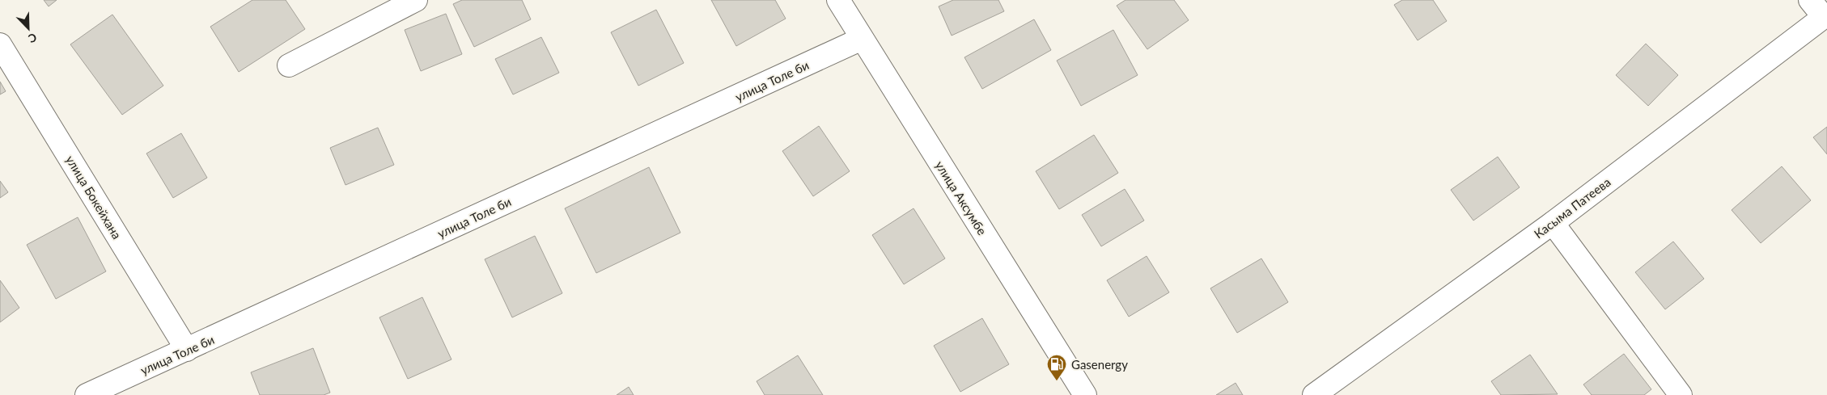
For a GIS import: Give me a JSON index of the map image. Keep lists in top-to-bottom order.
{
  "streets": {
    "street": [
      "улица Толе би",
      "улица Бокейхана",
      "улица Аксумбе",
      "Касыма Патеева"
    ]
  },
  "crossings": [
    ["улица Толе би", "улица Бокейхана"],
    ["улица Толе би", "улица Аксумбе"]
  ],
  "places": {
    "fuel station": ["Gasenergy"]
  },
  "north": "bottom right"
}
